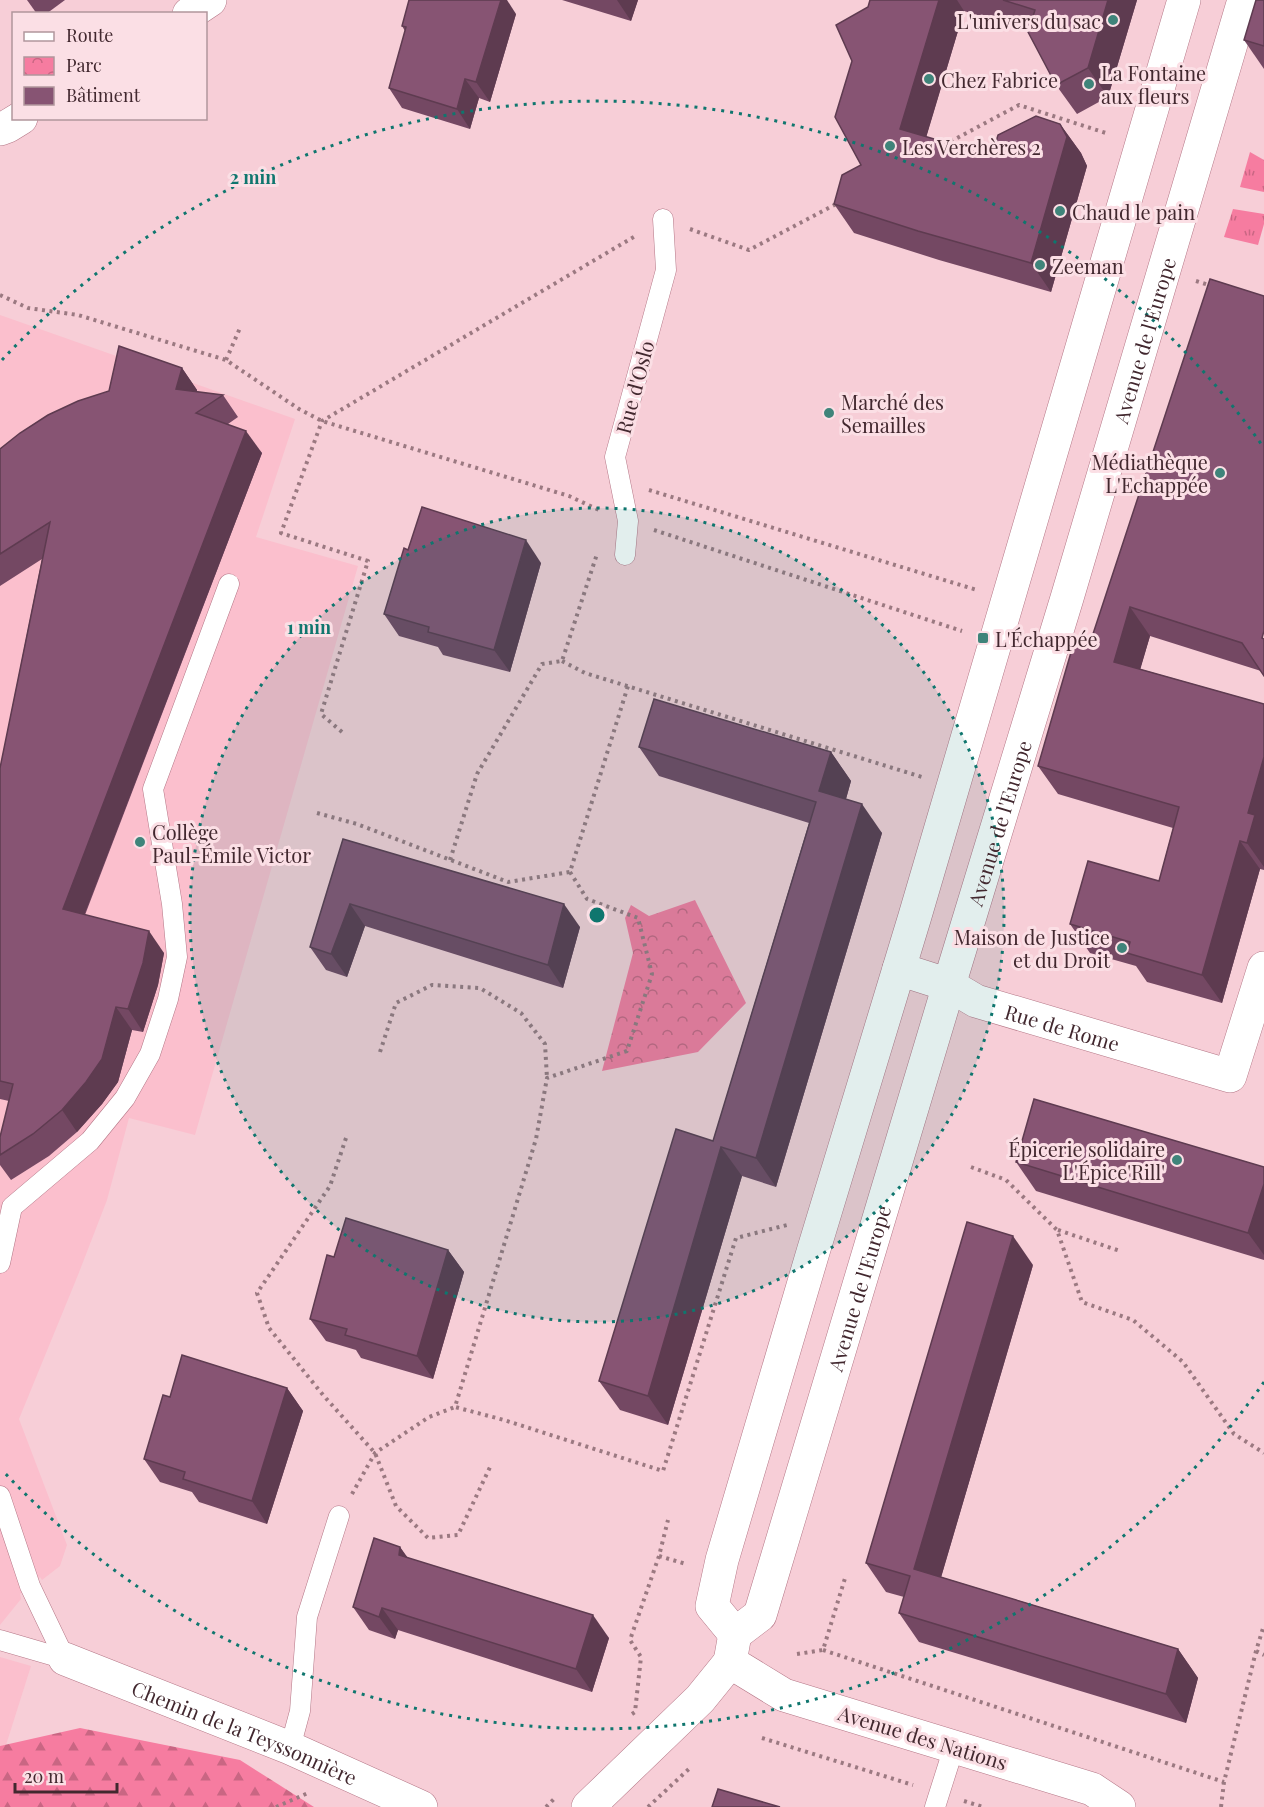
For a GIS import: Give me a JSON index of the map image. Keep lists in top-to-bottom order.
{
  "streets": {
    "street": [
      "Avenue de l'Europe",
      "Rue de Rome",
      "Chemin de la Teyssonnière",
      "Avenue des Nations"
    ],
    "lane": ["Rue d'Oslo"]
  },
  "crossings": [
    ["Avenue de l'Europe", "Rue de Rome"],
    ["Avenue de l'Europe", "Avenue des Nations"]
  ],
  "places": {
    "other": [
      "L'univers du sac",
      "Chez Fabrice",
      "La Fontaine aux fleurs",
      "Les Verchères 2",
      "Chaud le pain",
      "Zeeman",
      "Marché des Semailles",
      "Médiathèque L'Echappée",
      "Collège Paul-Émile Victor",
      "Maison de Justice et du Droit",
      "Épicerie solidaire L'Épice'Rill'"
    ],
    "transit": ["L'Échappée"]
  },
  "legend": ["Route", "Parc", "Bâtiment"],
  "scale_bar": "20 m",
  "rings": ["2 min", "1 min"]
}
